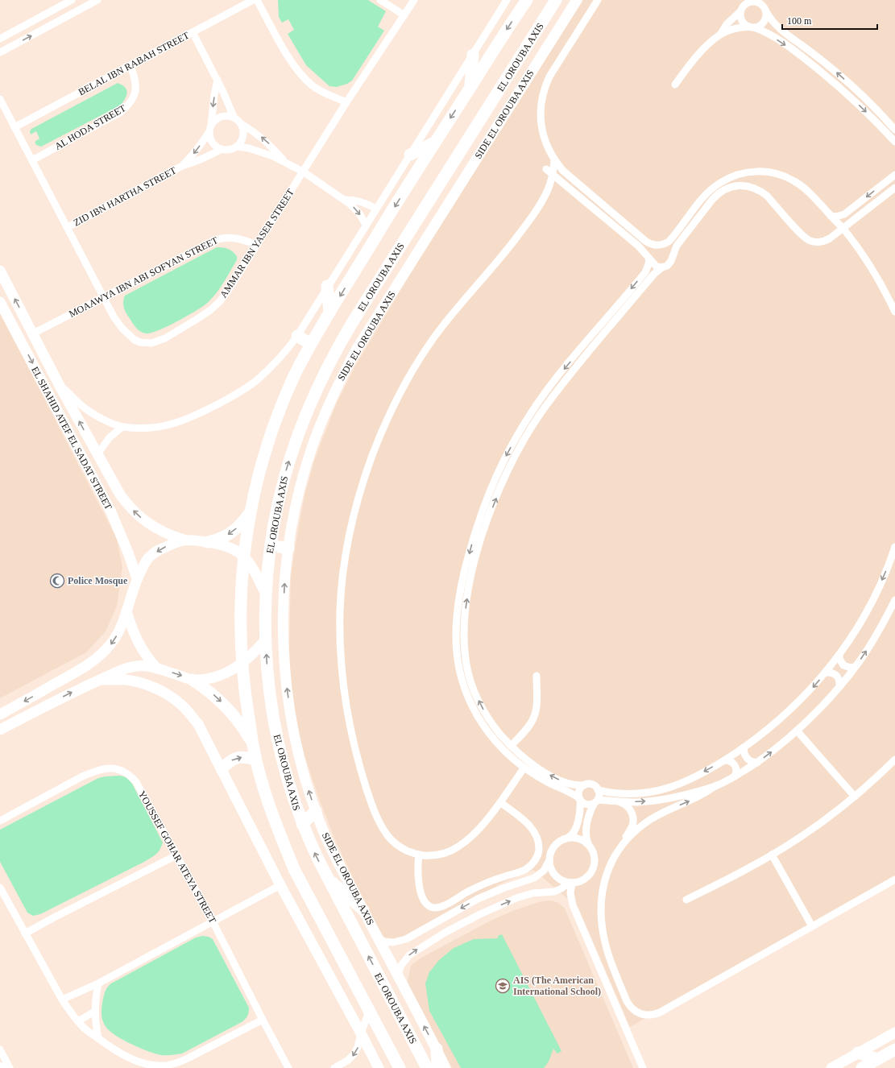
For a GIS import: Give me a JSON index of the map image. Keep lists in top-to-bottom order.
{
  "streets": {
    "main road": ["EL OROUBA AXIS"],
    "street": [
      "BELAL IBN RABAH STREET",
      "SIDE EL OROUBA AXIS",
      "AL HODA STREET",
      "ZID IBN HARTHA STREET",
      "AMMAR IBN YASER STREET",
      "MOAAWYA IBN ABI SOFYAN STREET",
      "EL SHAHID ATEF EL SADAT STREET",
      "YOUSSEF GOHAR ATEYA STREET"
    ]
  },
  "crossings": [
    ["BELAL IBN RABAH STREET", "AL HODA STREET"],
    ["BELAL IBN RABAH STREET", "AMMAR IBN YASER STREET"],
    ["AL HODA STREET", "AMMAR IBN YASER STREET"],
    ["ZID IBN HARTHA STREET", "AMMAR IBN YASER STREET"],
    ["AMMAR IBN YASER STREET", "MOAAWYA IBN ABI SOFYAN STREET"],
    ["MOAAWYA IBN ABI SOFYAN STREET", "EL SHAHID ATEF EL SADAT STREET"]
  ],
  "places": {
    "mosque": ["Police Mosque"],
    "school or university": ["AIS (The American International School)"]
  },
  "scale_bar": "100 m"
}
